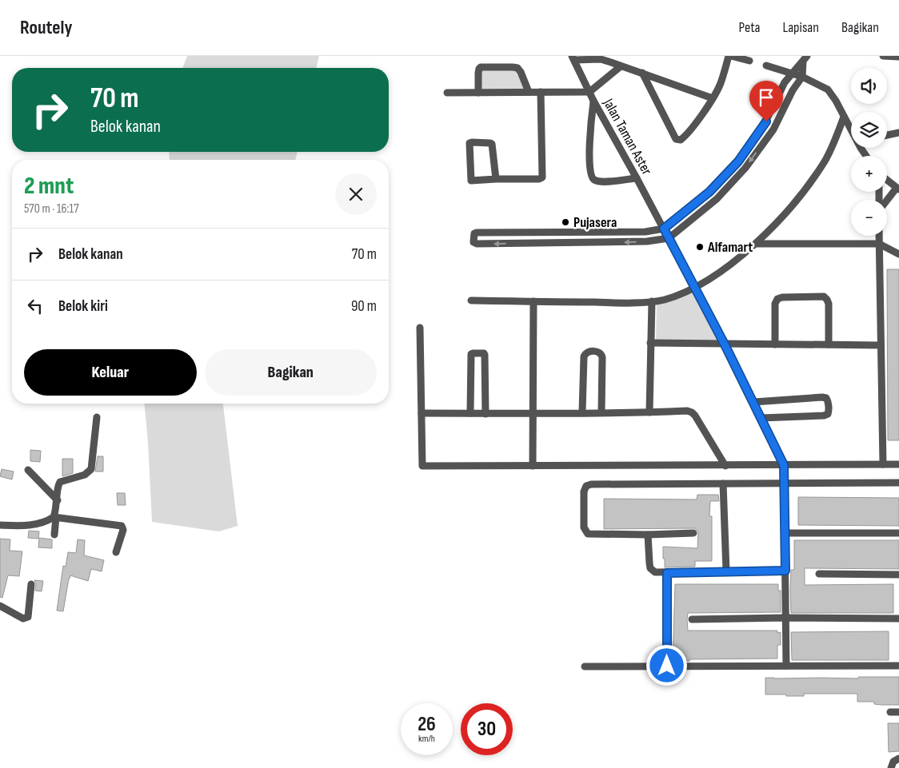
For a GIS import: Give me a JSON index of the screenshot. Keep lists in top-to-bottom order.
{
  "streets": {
    "street": ["Jalan Taman Aster"]
  },
  "places": ["Pujasera", "Alfamart"],
  "page": {
    "header": "Routely",
    "nav": ["Peta", "Lapisan", "Bagikan"],
    "map_buttons": ["+", "−"],
    "turn": ["70 m", "Belok kanan"],
    "heading": ["2 mnt", "570 m · 16:17"],
    "list": [
      {
        "name": "Belok kanan",
        "value": "70 m"
      },
      {
        "name": "Belok kiri",
        "value": "90 m"
      }
    ],
    "buttons": ["Keluar", "Bagikan"],
    "speed": "26 km/h",
    "limit": "30"
  }
}
